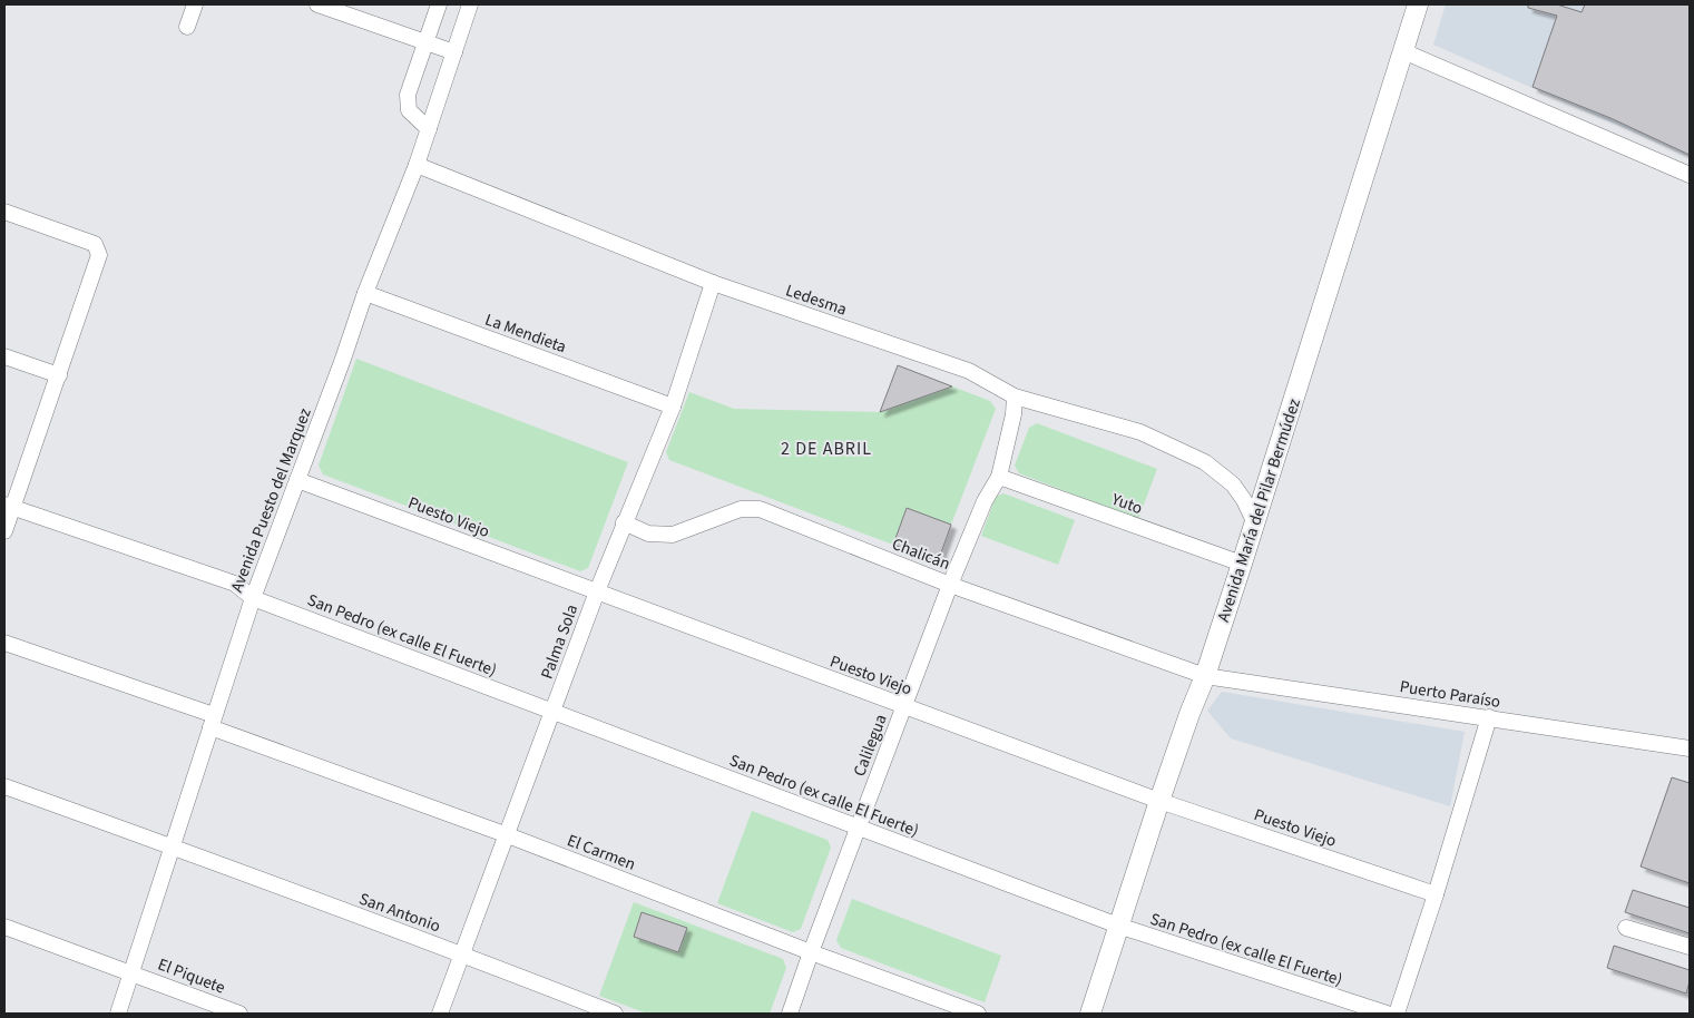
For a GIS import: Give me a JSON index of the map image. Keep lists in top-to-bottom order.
{
  "streets": {
    "street": [
      "Ledesma",
      "La Mendieta",
      "Avenida Puesto del Marquez",
      "Yuto",
      "Avenida María del Pilar Bermúdez",
      "Puesto Viejo",
      "Chalicán",
      "San Pedro (ex calle El Fuerte)",
      "Palma Sola",
      "Puerto Paraíso",
      "Calilegua",
      "El Carmen",
      "San Antonio",
      "El Piquete"
    ]
  },
  "crossings": [
    ["Ledesma", "Avenida Puesto del Marquez"],
    ["Ledesma", "Avenida María del Pilar Bermúdez"],
    ["Ledesma", "Palma Sola"],
    ["Ledesma", "Calilegua"],
    ["La Mendieta", "Avenida Puesto del Marquez"],
    ["La Mendieta", "Palma Sola"],
    ["Avenida Puesto del Marquez", "Puesto Viejo"],
    ["Avenida Puesto del Marquez", "San Pedro (ex calle El Fuerte)"],
    ["Avenida Puesto del Marquez", "El Carmen"],
    ["Avenida Puesto del Marquez", "San Antonio"],
    ["Avenida Puesto del Marquez", "El Piquete"],
    ["Yuto", "Avenida María del Pilar Bermúdez"],
    ["Yuto", "Calilegua"],
    ["Avenida María del Pilar Bermúdez", "Puesto Viejo"],
    ["Avenida María del Pilar Bermúdez", "Chalicán"],
    ["Avenida María del Pilar Bermúdez", "San Pedro (ex calle El Fuerte)"],
    ["Avenida María del Pilar Bermúdez", "Puerto Paraíso"],
    ["Puesto Viejo", "Palma Sola"],
    ["Puesto Viejo", "Calilegua"],
    ["Chalicán", "Palma Sola"],
    ["Chalicán", "Puerto Paraíso"],
    ["Chalicán", "Calilegua"],
    ["San Pedro (ex calle El Fuerte)", "Palma Sola"],
    ["San Pedro (ex calle El Fuerte)", "Calilegua"],
    ["Palma Sola", "El Carmen"],
    ["Palma Sola", "San Antonio"],
    ["Calilegua", "El Carmen"]
  ],
  "districts": ["2 DE ABRIL"]
}
